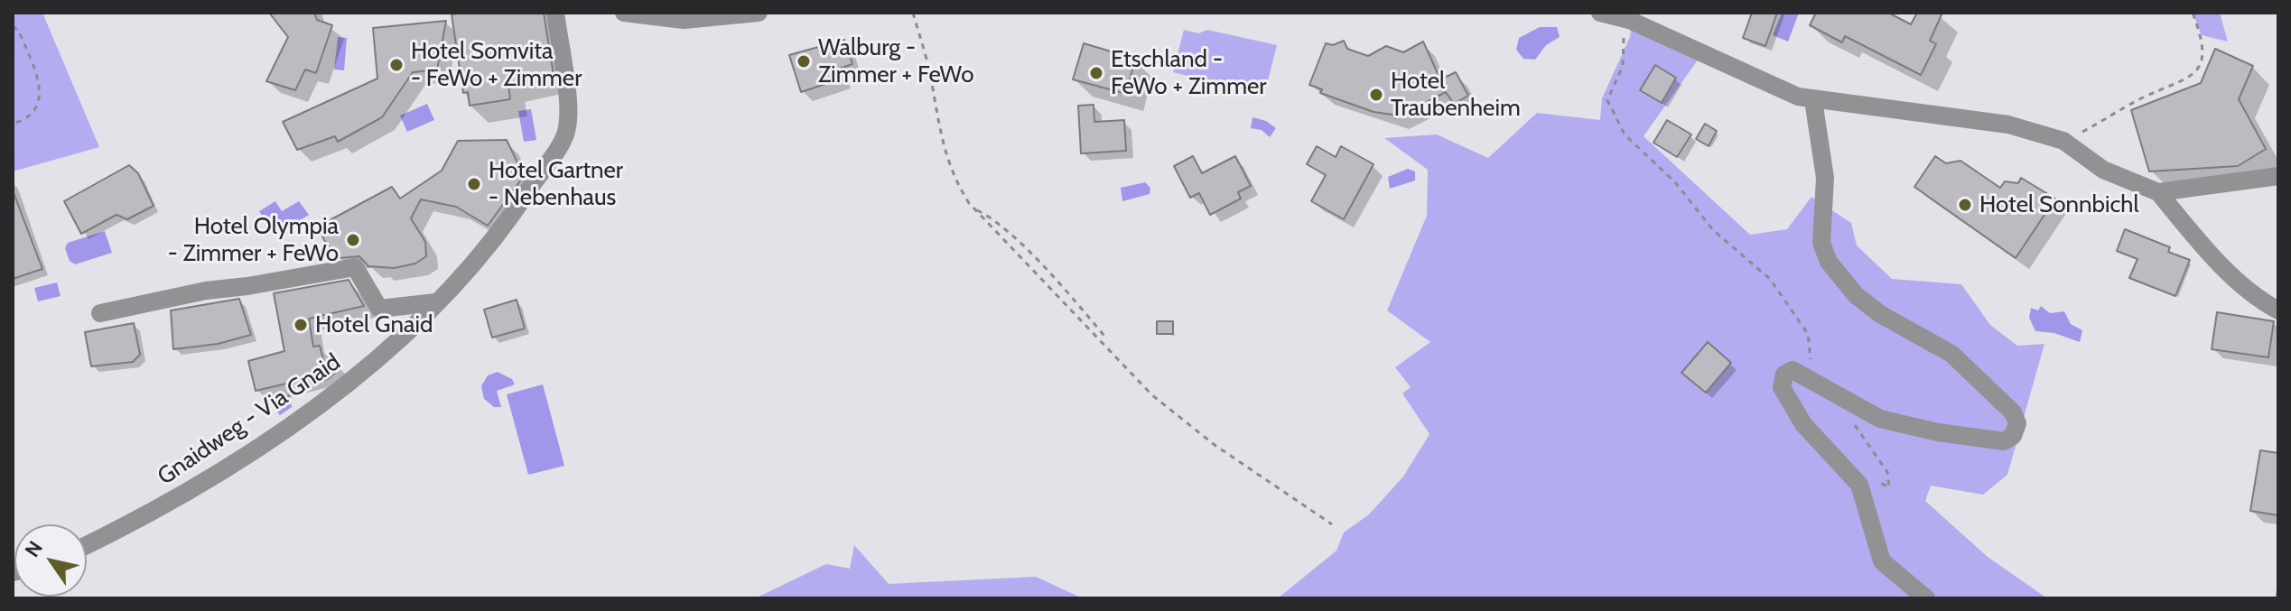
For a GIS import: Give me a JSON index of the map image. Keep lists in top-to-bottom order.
{
  "streets": {
    "street": ["Gnaidweg - Via Gnaid"]
  },
  "places": [
    "Walburg - Zimmer + FeWo",
    "Hotel Somvita - FeWo + Zimmer",
    "Etschland - FeWo + Zimmer",
    "Hotel Traubenheim",
    "Hotel Gartner - Nebenhaus",
    "Hotel Sonnbichl",
    "Hotel Olympia - Zimmer + FeWo",
    "Hotel Gnaid"
  ],
  "north": "top left"
}
